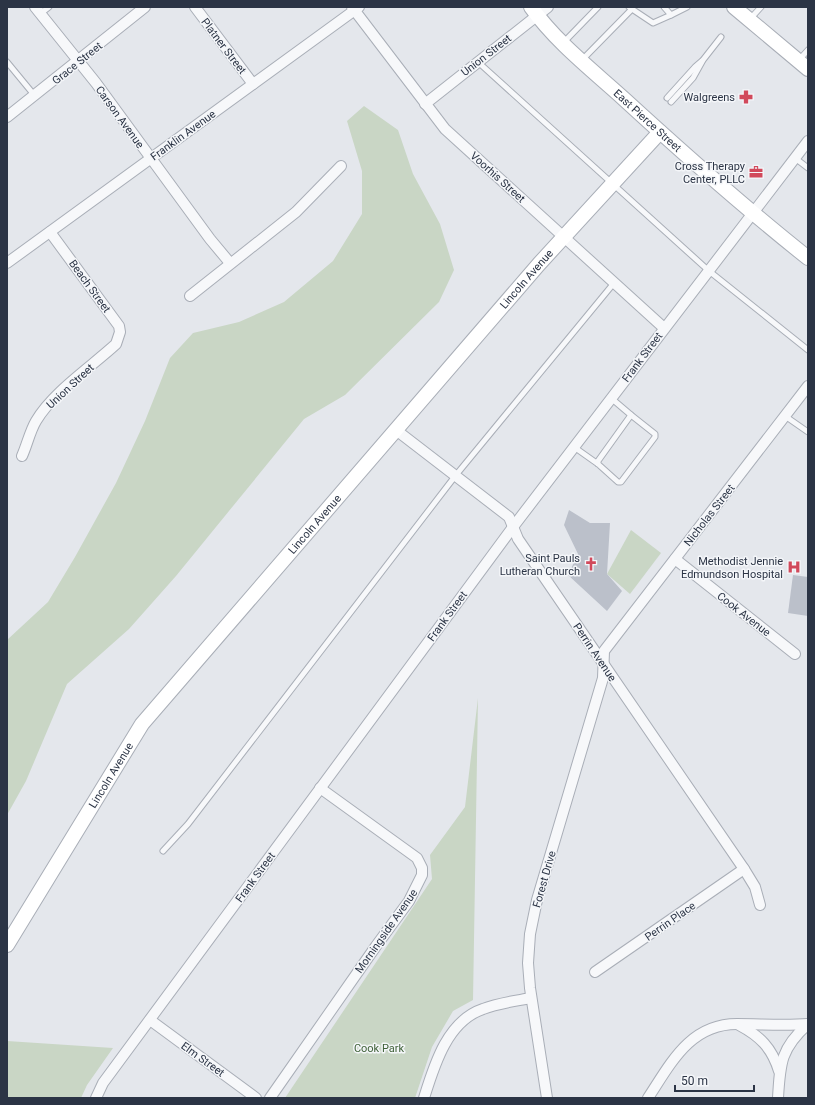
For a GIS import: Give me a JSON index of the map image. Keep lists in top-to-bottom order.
{
  "streets": {
    "street": [
      "Platner Street",
      "Union Street",
      "Grace Street",
      "Carson Avenue",
      "East Pierce Street",
      "Franklin Avenue",
      "Voorhis Street",
      "Lincoln Avenue",
      "Beach Street",
      "Frank Street",
      "Nicholas Street",
      "Cook Avenue",
      "Perrin Avenue",
      "Forest Drive",
      "Perrin Place",
      "Morningside Avenue",
      "Elm Street"
    ]
  },
  "crossings": [
    ["Platner Street", "Franklin Avenue"],
    ["Union Street", "East Pierce Street"],
    ["Union Street", "Voorhis Street"],
    ["Union Street", "Beach Street"],
    ["Grace Street", "Carson Avenue"],
    ["Carson Avenue", "Franklin Avenue"],
    ["East Pierce Street", "Lincoln Avenue"],
    ["East Pierce Street", "Frank Street"],
    ["Franklin Avenue", "Voorhis Street"],
    ["Franklin Avenue", "Beach Street"],
    ["Voorhis Street", "Lincoln Avenue"],
    ["Voorhis Street", "Frank Street"],
    ["Lincoln Avenue", "Perrin Avenue"],
    ["Frank Street", "Perrin Avenue"],
    ["Frank Street", "Morningside Avenue"],
    ["Frank Street", "Elm Street"],
    ["Nicholas Street", "Cook Avenue"],
    ["Nicholas Street", "Perrin Avenue"],
    ["Nicholas Street", "Forest Drive"],
    ["Perrin Avenue", "Forest Drive"],
    ["Perrin Avenue", "Perrin Place"]
  ],
  "parks": ["Cook Park"],
  "places": {
    "pharmacy": ["Walgreens"],
    "office": ["Cross Therapy Center, PLLC"],
    "church": ["Saint Pauls Lutheran Church"],
    "hospital": ["Methodist Jennie Edmundson Hospital"]
  },
  "scale_bar": "50 m"
}
